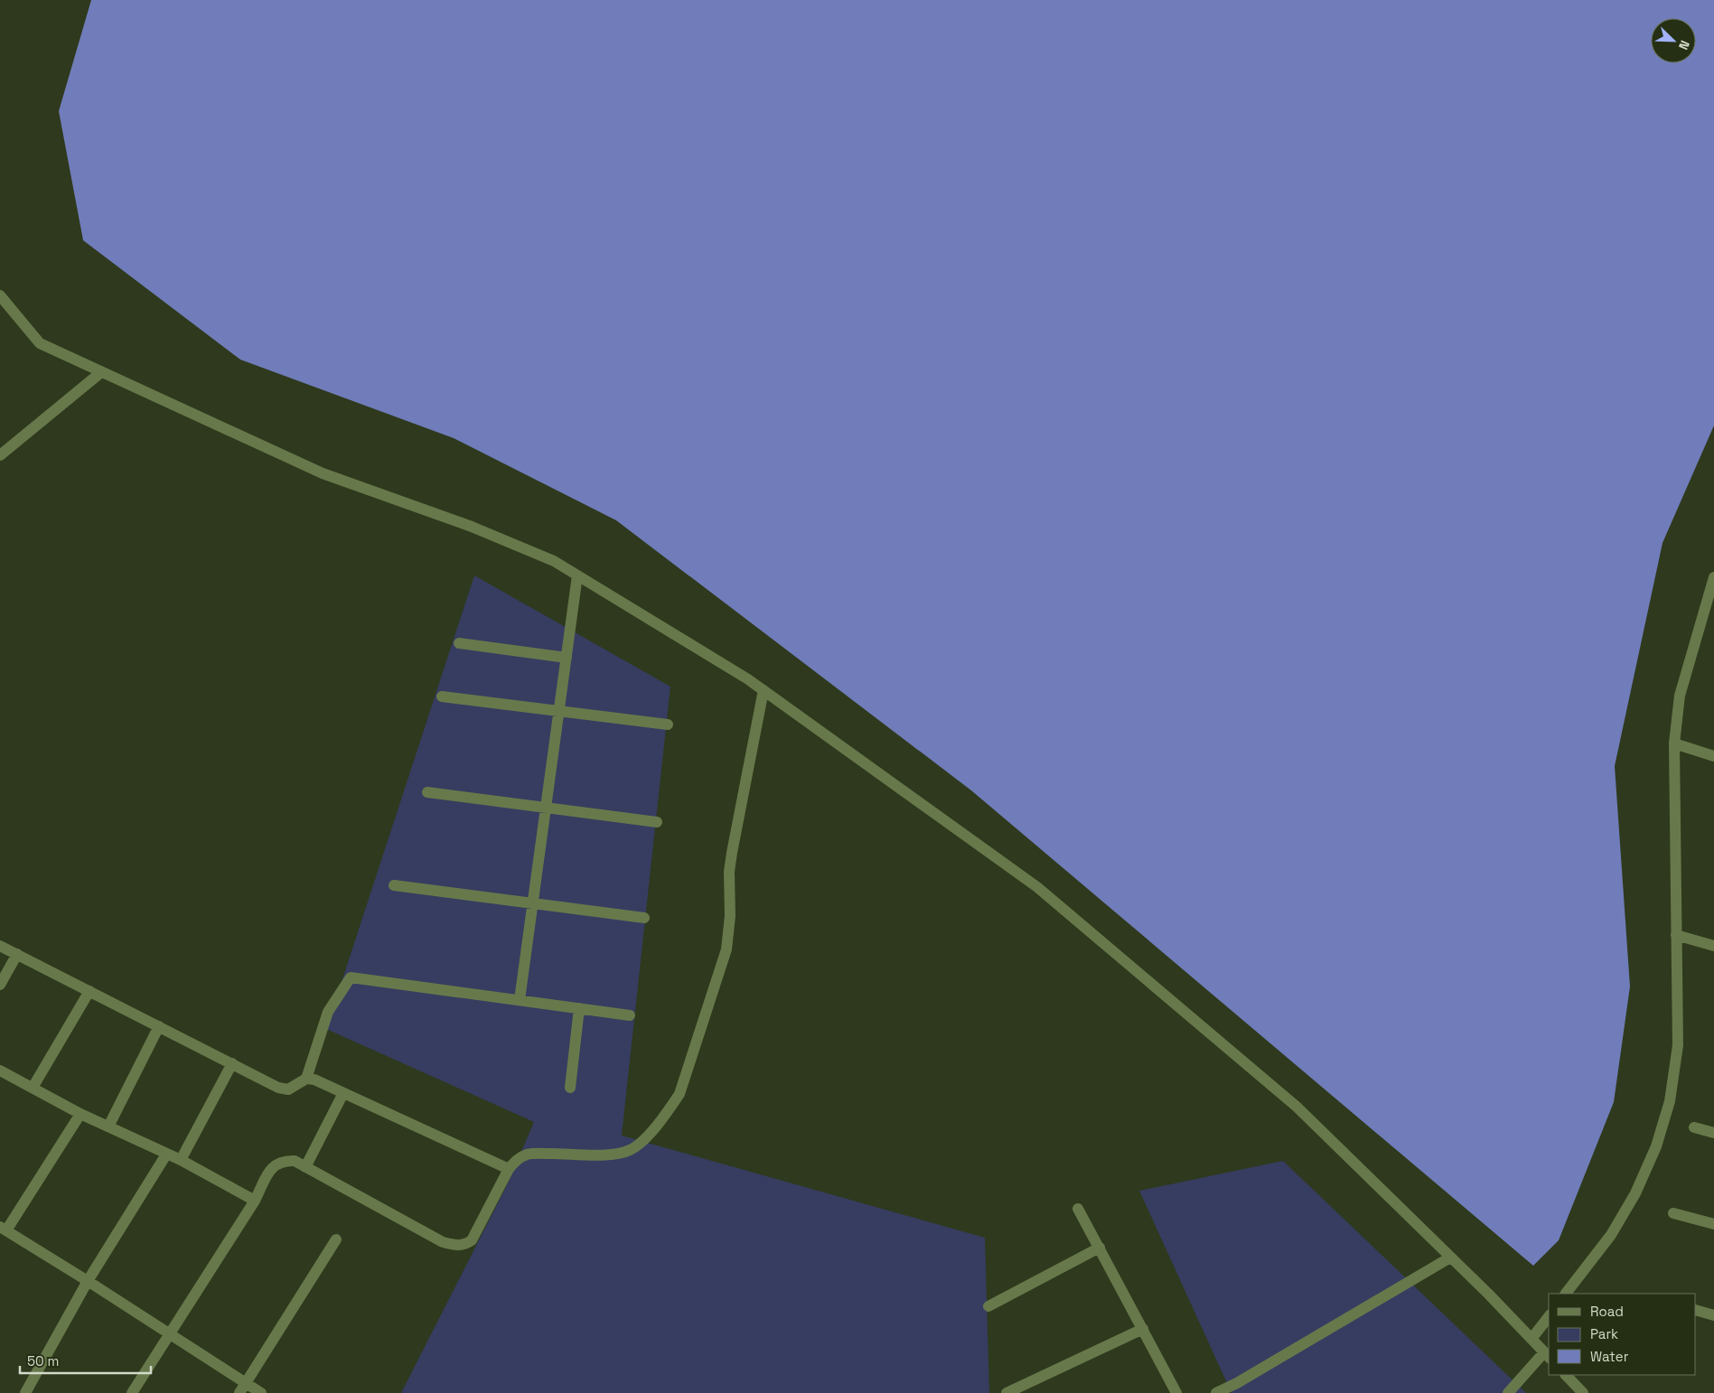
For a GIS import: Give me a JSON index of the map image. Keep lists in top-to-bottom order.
{
  "legend": ["Road", "Park", "Water"],
  "scale_bar": "50 m",
  "north": "bottom right"
}
